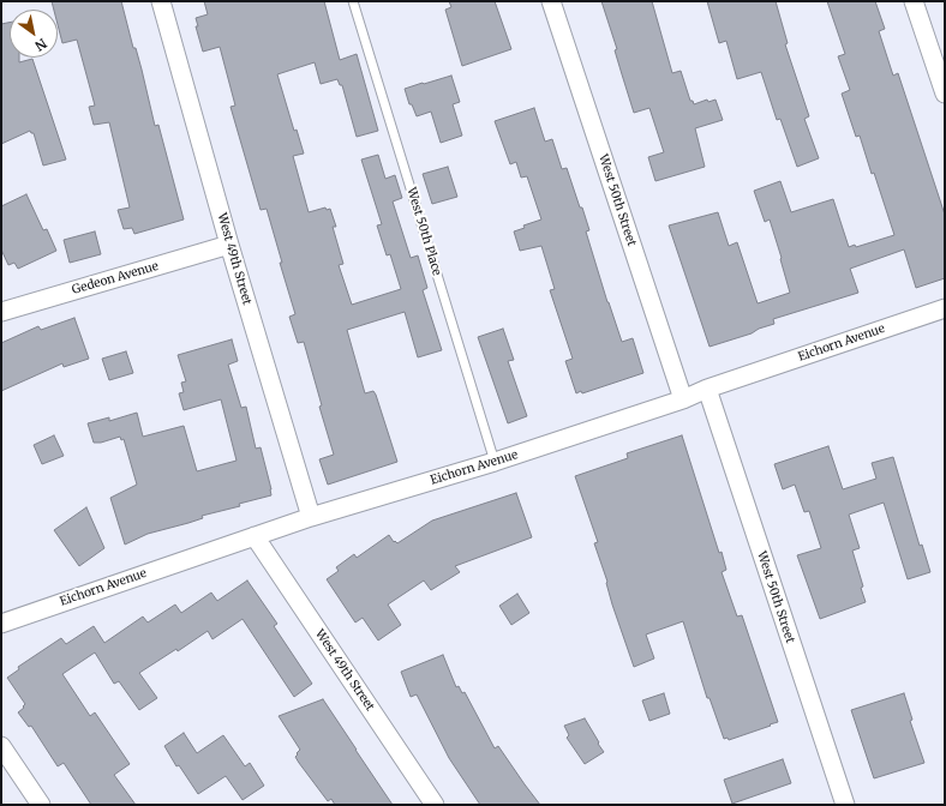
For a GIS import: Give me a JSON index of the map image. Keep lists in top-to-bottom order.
{
  "streets": {
    "street": [
      "West 50th Street",
      "West 49th Street",
      "Gedeon Avenue",
      "Eichorn Avenue"
    ],
    "lane": ["West 50th Place"]
  },
  "crossings": [
    ["West 50th Street", "Eichorn Avenue"],
    ["West 50th Place", "Eichorn Avenue"],
    ["West 49th Street", "Gedeon Avenue"],
    ["West 49th Street", "Eichorn Avenue"]
  ],
  "north": "bottom right"
}
